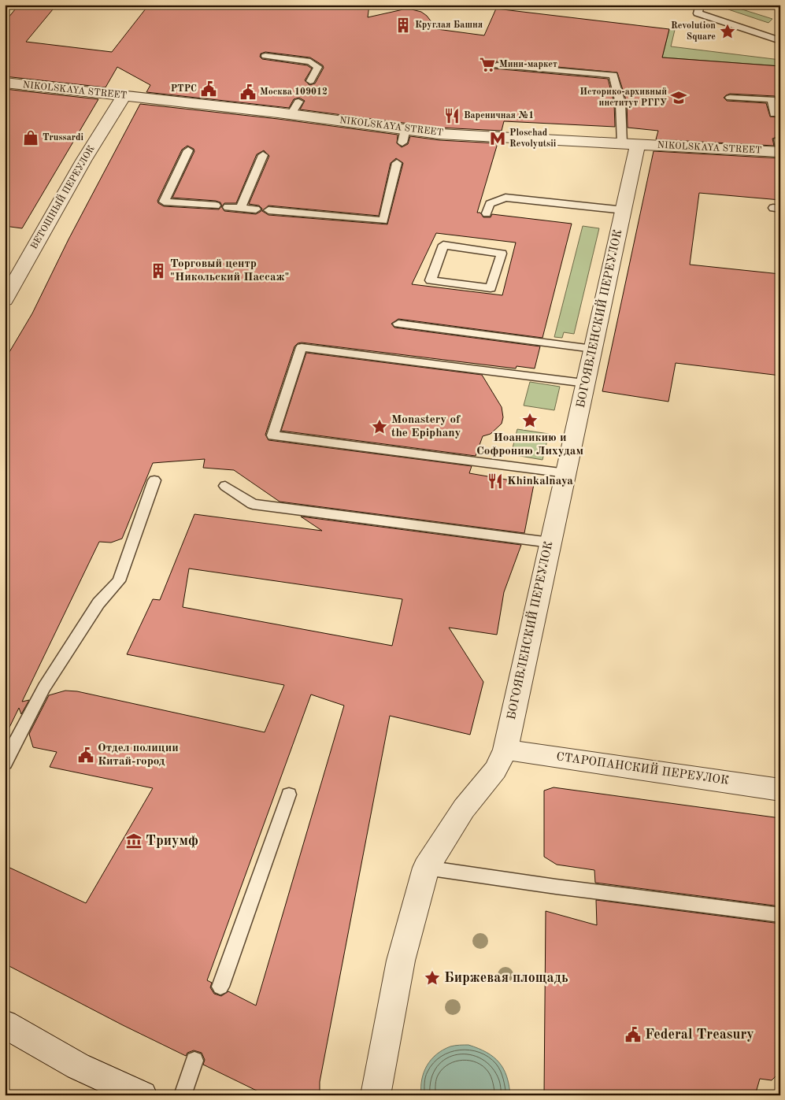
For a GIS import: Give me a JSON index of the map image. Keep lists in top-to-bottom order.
{
  "streets": {
    "street": [
      "NIKOLSKAYA STREET",
      "ВЕТОШНЫЙ ПЕРЕУЛОК",
      "БОГОЯВЛЕНСКИЙ ПЕРЕУЛОК",
      "СТАРОПАНСКИЙ ПЕРЕУЛОК"
    ]
  },
  "crossings": [
    ["NIKOLSKAYA STREET", "ВЕТОШНЫЙ ПЕРЕУЛОК"],
    ["NIKOLSKAYA STREET", "БОГОЯВЛЕНСКИЙ ПЕРЕУЛОК"],
    ["БОГОЯВЛЕНСКИЙ ПЕРЕУЛОК", "СТАРОПАНСКИЙ ПЕРЕУЛОК"]
  ],
  "places": {
    "building": ["Круглая Башня", "Торговый центр \"Никольский Пассаж\""],
    "place": [
      "Revolution Square",
      "Иоанникию и Софронию Лихудам",
      "Monastery of the Epiphany",
      "Биржевая площадь"
    ],
    "supermarket": ["Мини-маркет"],
    "public building": [
      "РТРС",
      "Москва 109012",
      "Отдел полиции Китай-город",
      "Federal Treasury"
    ],
    "school or university": ["Историко-архивный институт РГГУ"],
    "restaurant": ["Вареничная №1", "Khinkalnaya"],
    "shop": ["Trussardi"],
    "metro station": ["Ploschad Revolyutsii"],
    "museum": ["Триумф"]
  }
}
